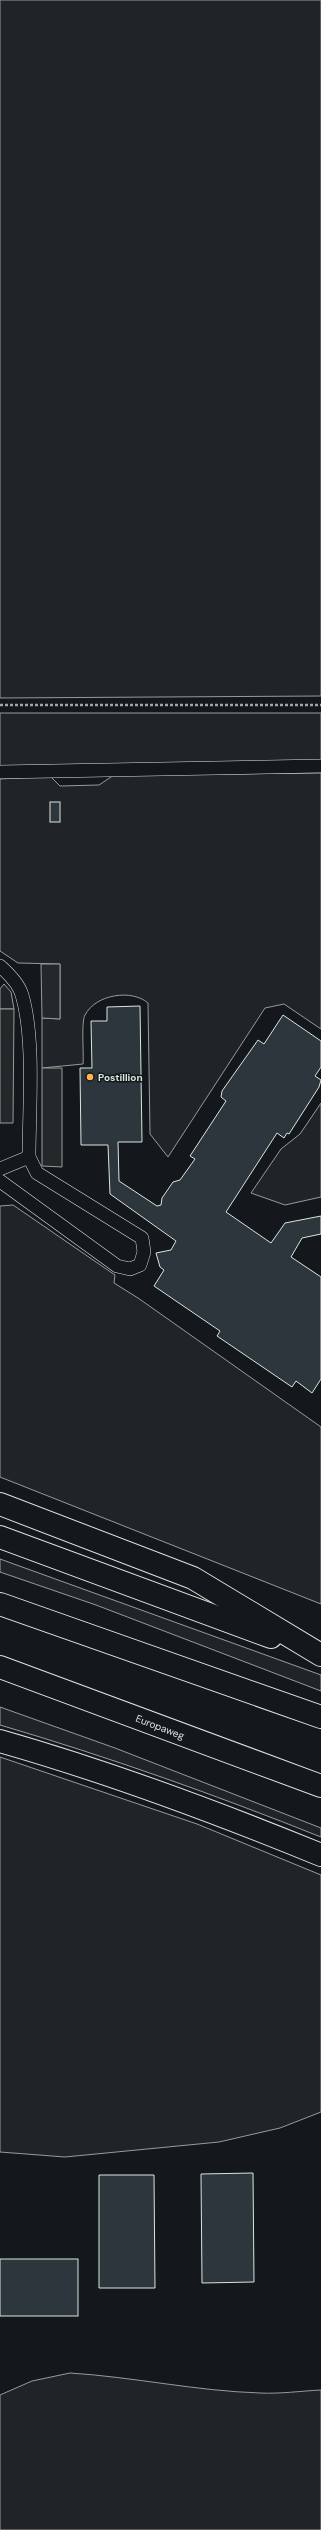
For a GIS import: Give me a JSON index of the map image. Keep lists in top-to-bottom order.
{
  "streets": {
    "highway": ["Europaweg"]
  },
  "places": ["Postillion"]
}
